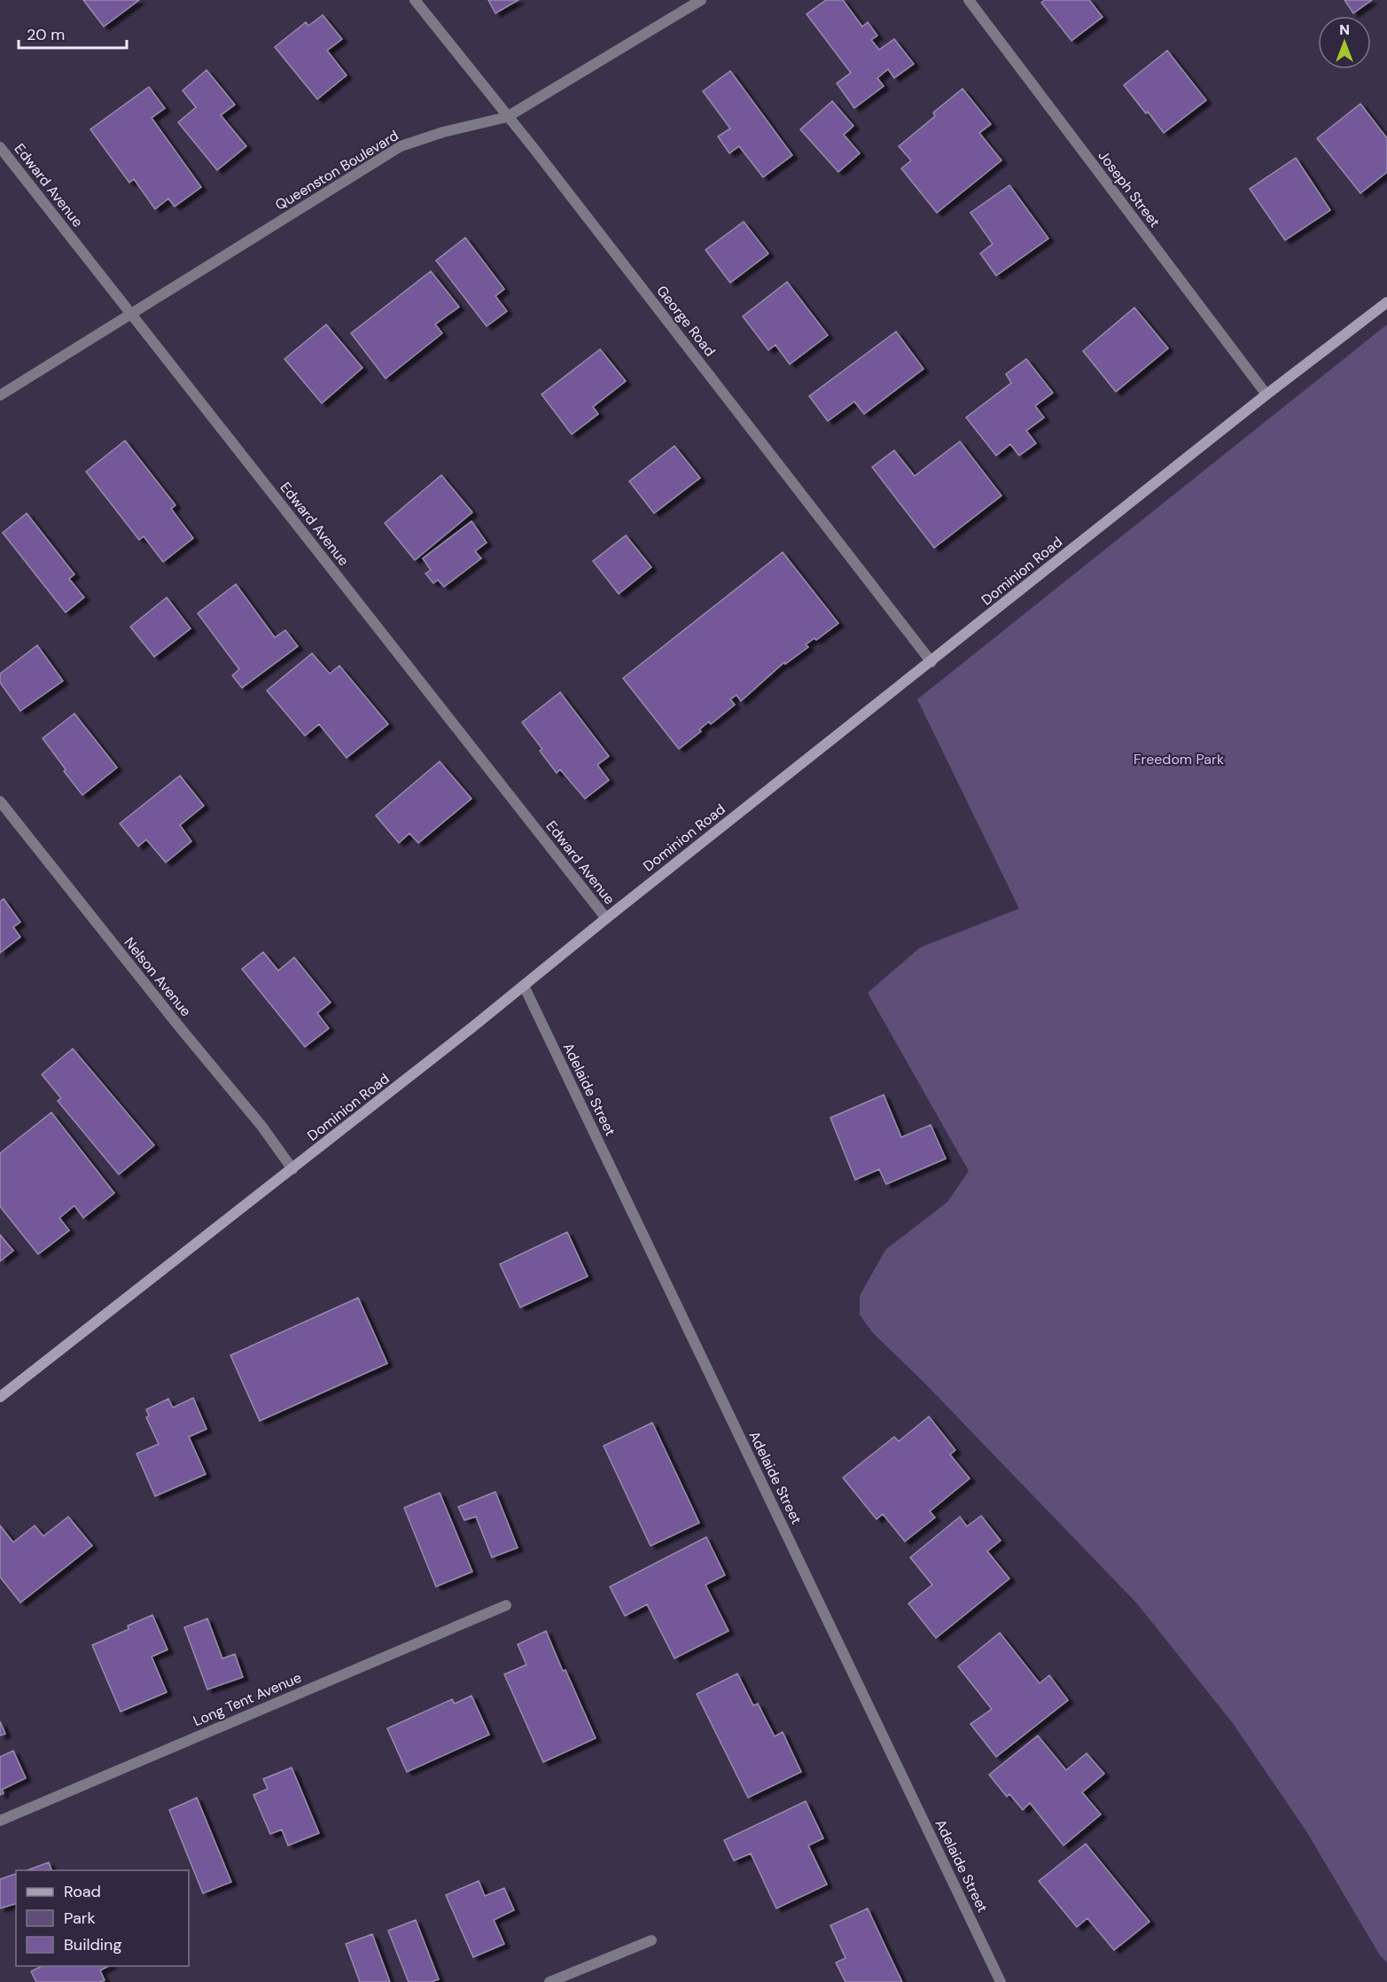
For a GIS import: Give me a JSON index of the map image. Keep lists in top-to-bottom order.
{
  "streets": {
    "main road": ["Dominion Road"],
    "street": [
      "Queenston Boulevard",
      "Edward Avenue",
      "Joseph Street",
      "George Road",
      "Nelson Avenue",
      "Adelaide Street",
      "Long Tent Avenue"
    ]
  },
  "crossings": [
    ["Queenston Boulevard", "Edward Avenue"],
    ["Queenston Boulevard", "George Road"],
    ["Edward Avenue", "Dominion Road"],
    ["Joseph Street", "Dominion Road"],
    ["George Road", "Dominion Road"],
    ["Dominion Road", "Nelson Avenue"],
    ["Dominion Road", "Adelaide Street"]
  ],
  "parks": ["Freedom Park"],
  "legend": ["Road", "Park", "Building"],
  "scale_bar": "20 m",
  "north": "top"
}
